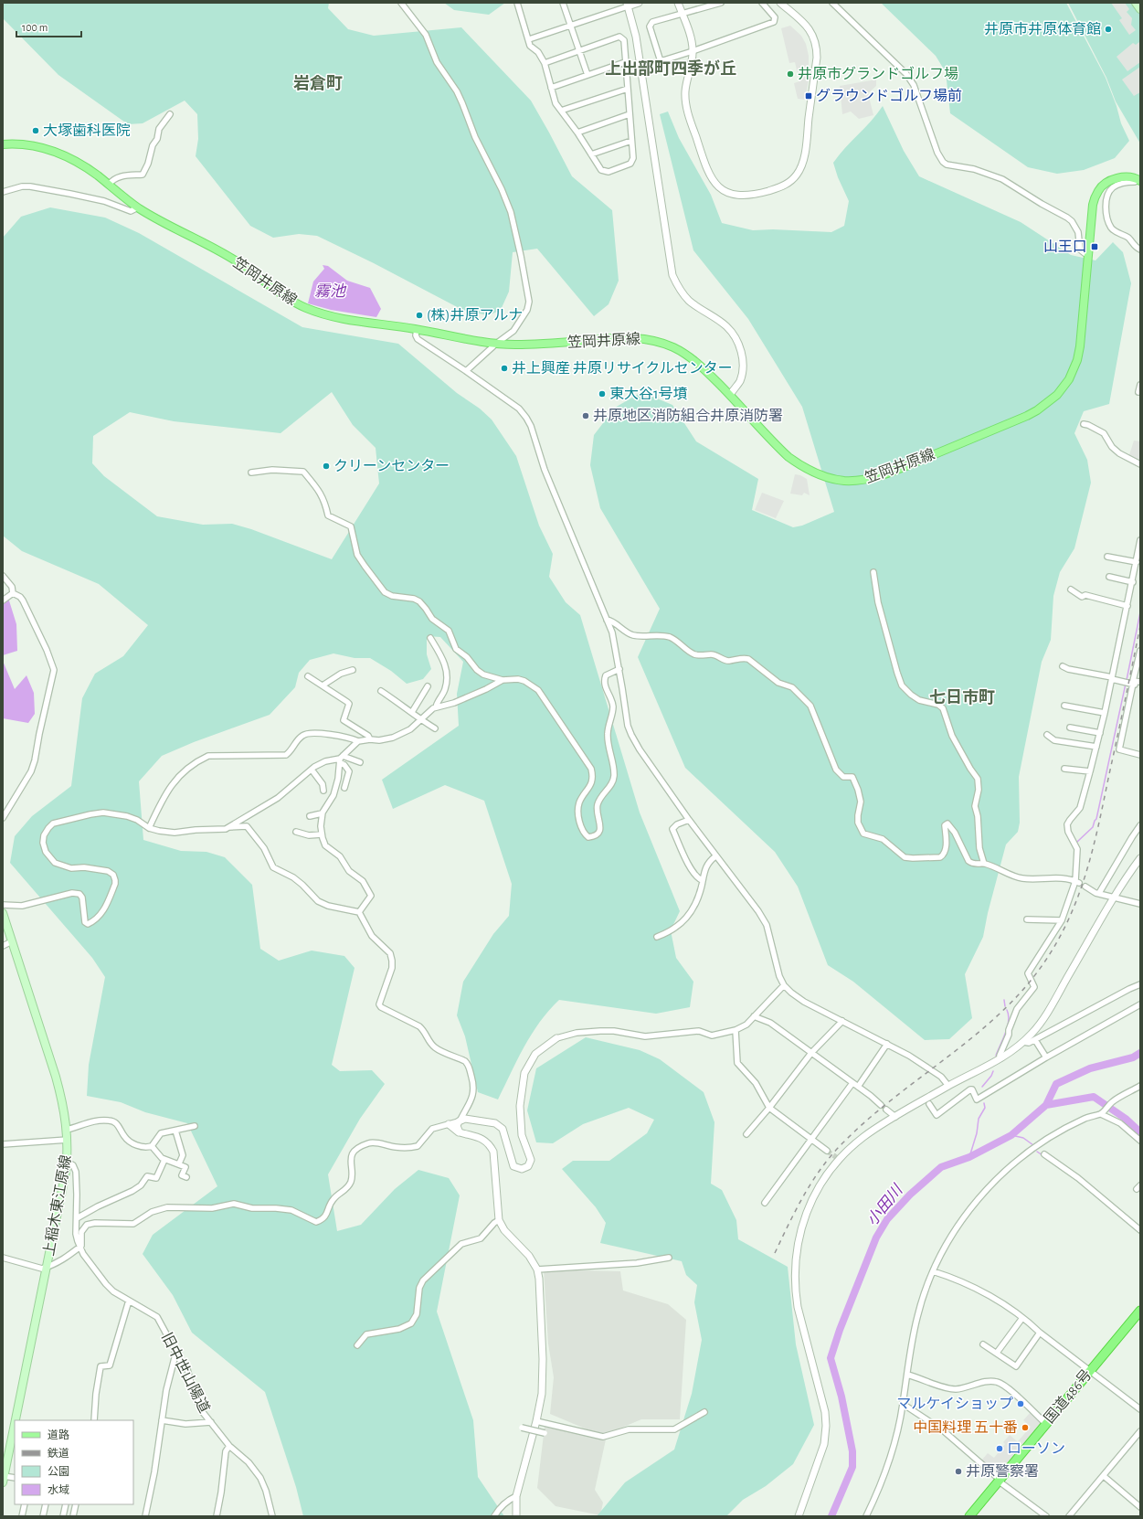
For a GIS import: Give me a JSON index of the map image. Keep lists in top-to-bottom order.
{
  "streets": {
    "highway": ["国道486号"],
    "main road": ["笠岡井原線", "上稲木東江原線"],
    "street": ["旧中世山陽道"]
  },
  "crossings": [
    ["上稲木東江原線", "旧中世山陽道"]
  ],
  "districts": ["上出部町四季が丘", "岩倉町", "七日市町"],
  "water": ["霧池", "小田川"],
  "places": {
    "other": [
      "井原市井原体育館",
      "井原市グランドゴルフ場",
      "大塚歯科医院",
      "(株)井原アルナ",
      "井上興産 井原リサイクルセンター",
      "東大谷1号墳",
      "井原地区消防組合井原消防署",
      "クリーンセンター",
      "マルケイショップ",
      "中国料理 五十番",
      "ローソン",
      "井原警察署"
    ],
    "transit": ["グラウンドゴルフ場前", "山王口"]
  },
  "legend": [
    "道路",
    "鉄道",
    "公園",
    "水域"
  ],
  "scale_bar": "100 m"
}
